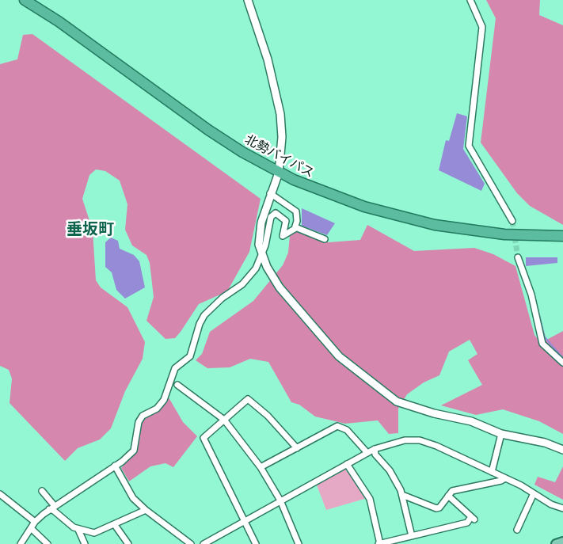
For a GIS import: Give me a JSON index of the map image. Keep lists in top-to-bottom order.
{
  "streets": {
    "highway": ["北勢バイパス"]
  },
  "districts": ["垂坂町"]
}
